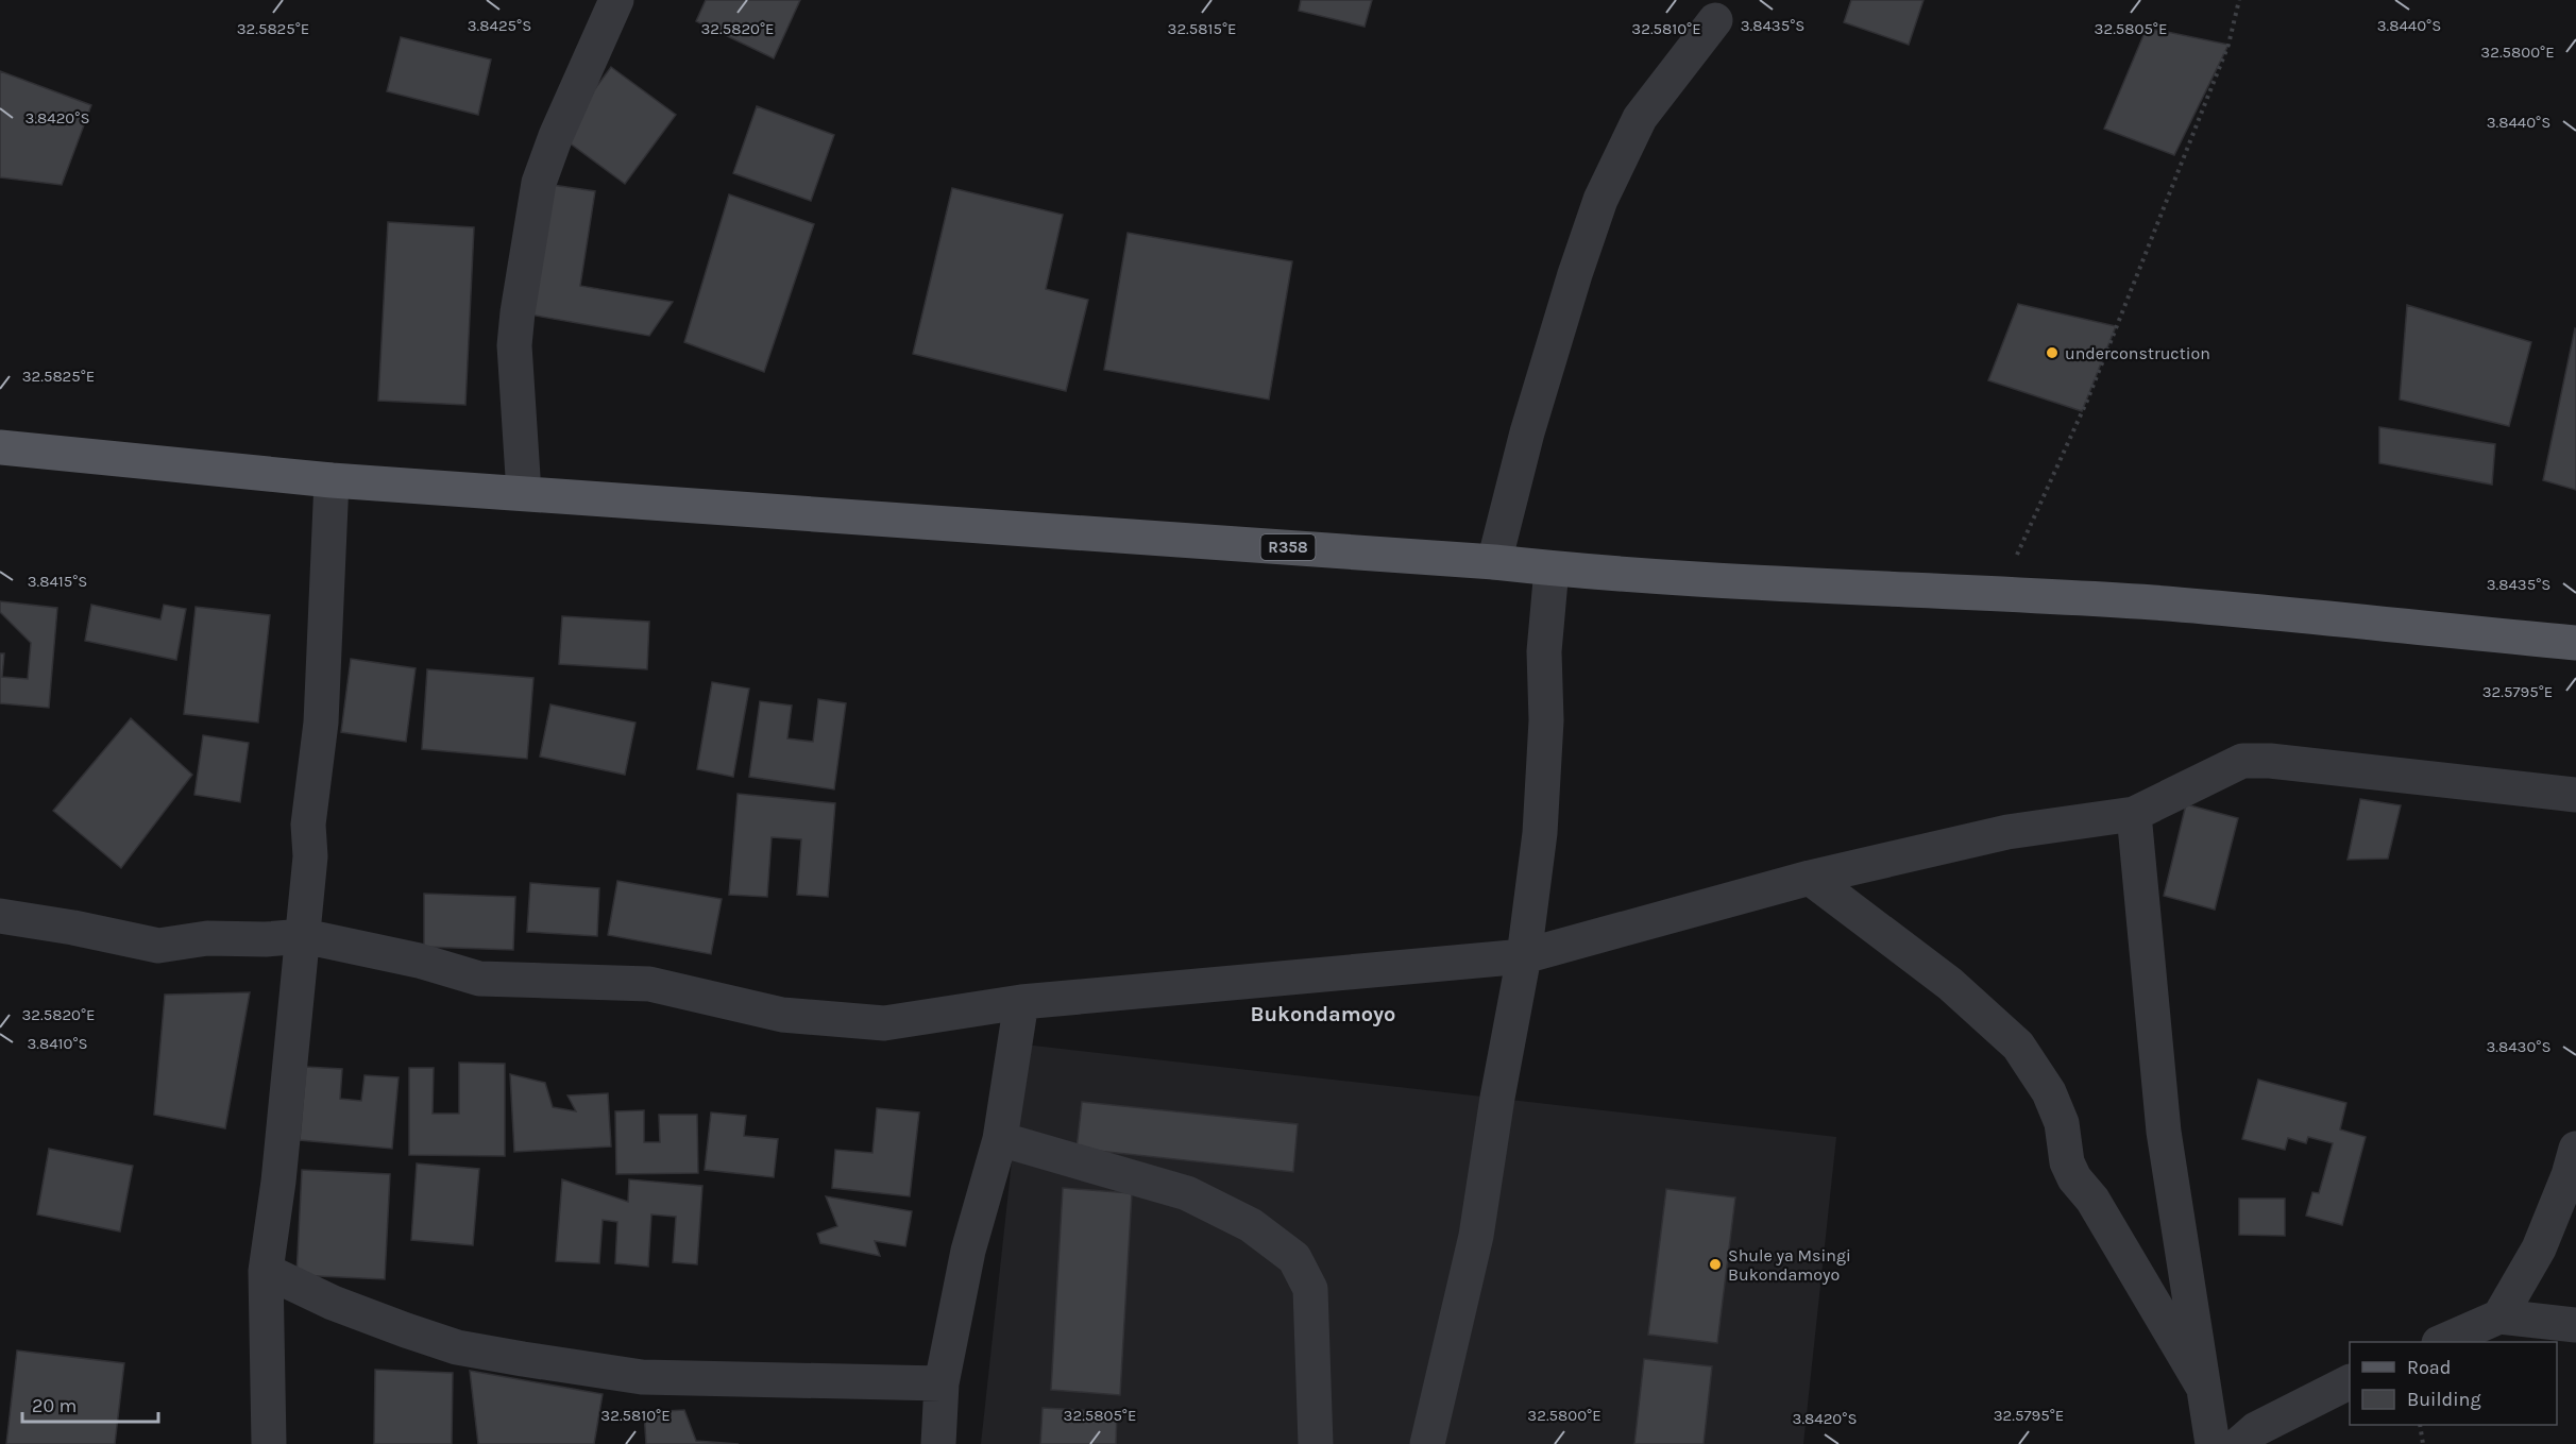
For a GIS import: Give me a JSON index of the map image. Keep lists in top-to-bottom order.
{
  "streets": {
    "main road": ["R358"]
  },
  "districts": ["Bukondamoyo"],
  "places": ["underconstruction", "Shule ya Msingi Bukondamoyo"],
  "legend": ["Road", "Building"],
  "scale_bar": "20 m",
  "coordinates": [
    "3.8440°S",
    "3.8425°S",
    "3.8435°S",
    "32.5825°E",
    "32.5820°E",
    "32.5805°E",
    "32.5815°E",
    "32.5810°E",
    "32.5800°E",
    "3.8420°S",
    "3.8415°S",
    "32.5795°E",
    "3.8410°S",
    "3.8430°S"
  ]
}
